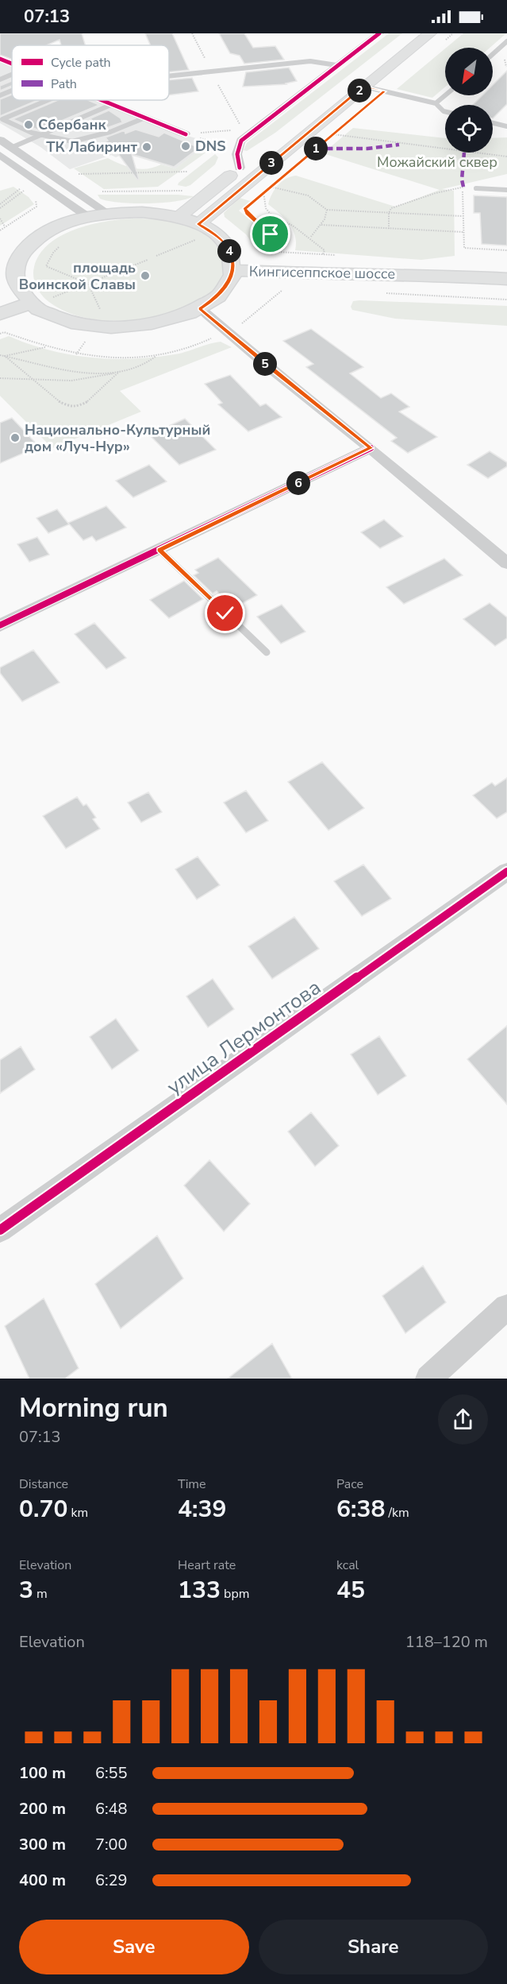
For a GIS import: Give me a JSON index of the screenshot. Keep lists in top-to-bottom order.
{
  "streets": {
    "main road": ["Кингисеппское шоссе"],
    "street": ["улица Лермонтова"]
  },
  "parks": ["Можайский сквер"],
  "places": [
    "Сбербанк",
    "DNS",
    "ТК Лабиринт",
    "площадь Воинской Славы",
    "Национально-Культурный дом «Луч-Нур»"
  ],
  "legend": ["Cycle path", "Path"],
  "north": "bottom left",
  "page": {
    "status": "07:13",
    "pins": [
      "2",
      "1",
      "3",
      "4",
      "5",
      "6"
    ],
    "heading": ["Morning run", "07:13"],
    "stats": [
      ["Distance", "0.70 km"],
      ["Time", "4:39"],
      ["Pace", "6:38 /km"],
      ["Elevation", "3 m"],
      ["Heart rate", "133 bpm"],
      ["kcal", "45"]
    ],
    "chart": ["Elevation", "118–120 m"],
    "list": [
      {
        "name": "100 m",
        "note": "6:55"
      },
      {
        "name": "200 m",
        "note": "6:48"
      },
      {
        "name": "300 m",
        "note": "7:00"
      },
      {
        "name": "400 m",
        "note": "6:29"
      }
    ],
    "buttons": ["Save", "Share"]
  }
}
